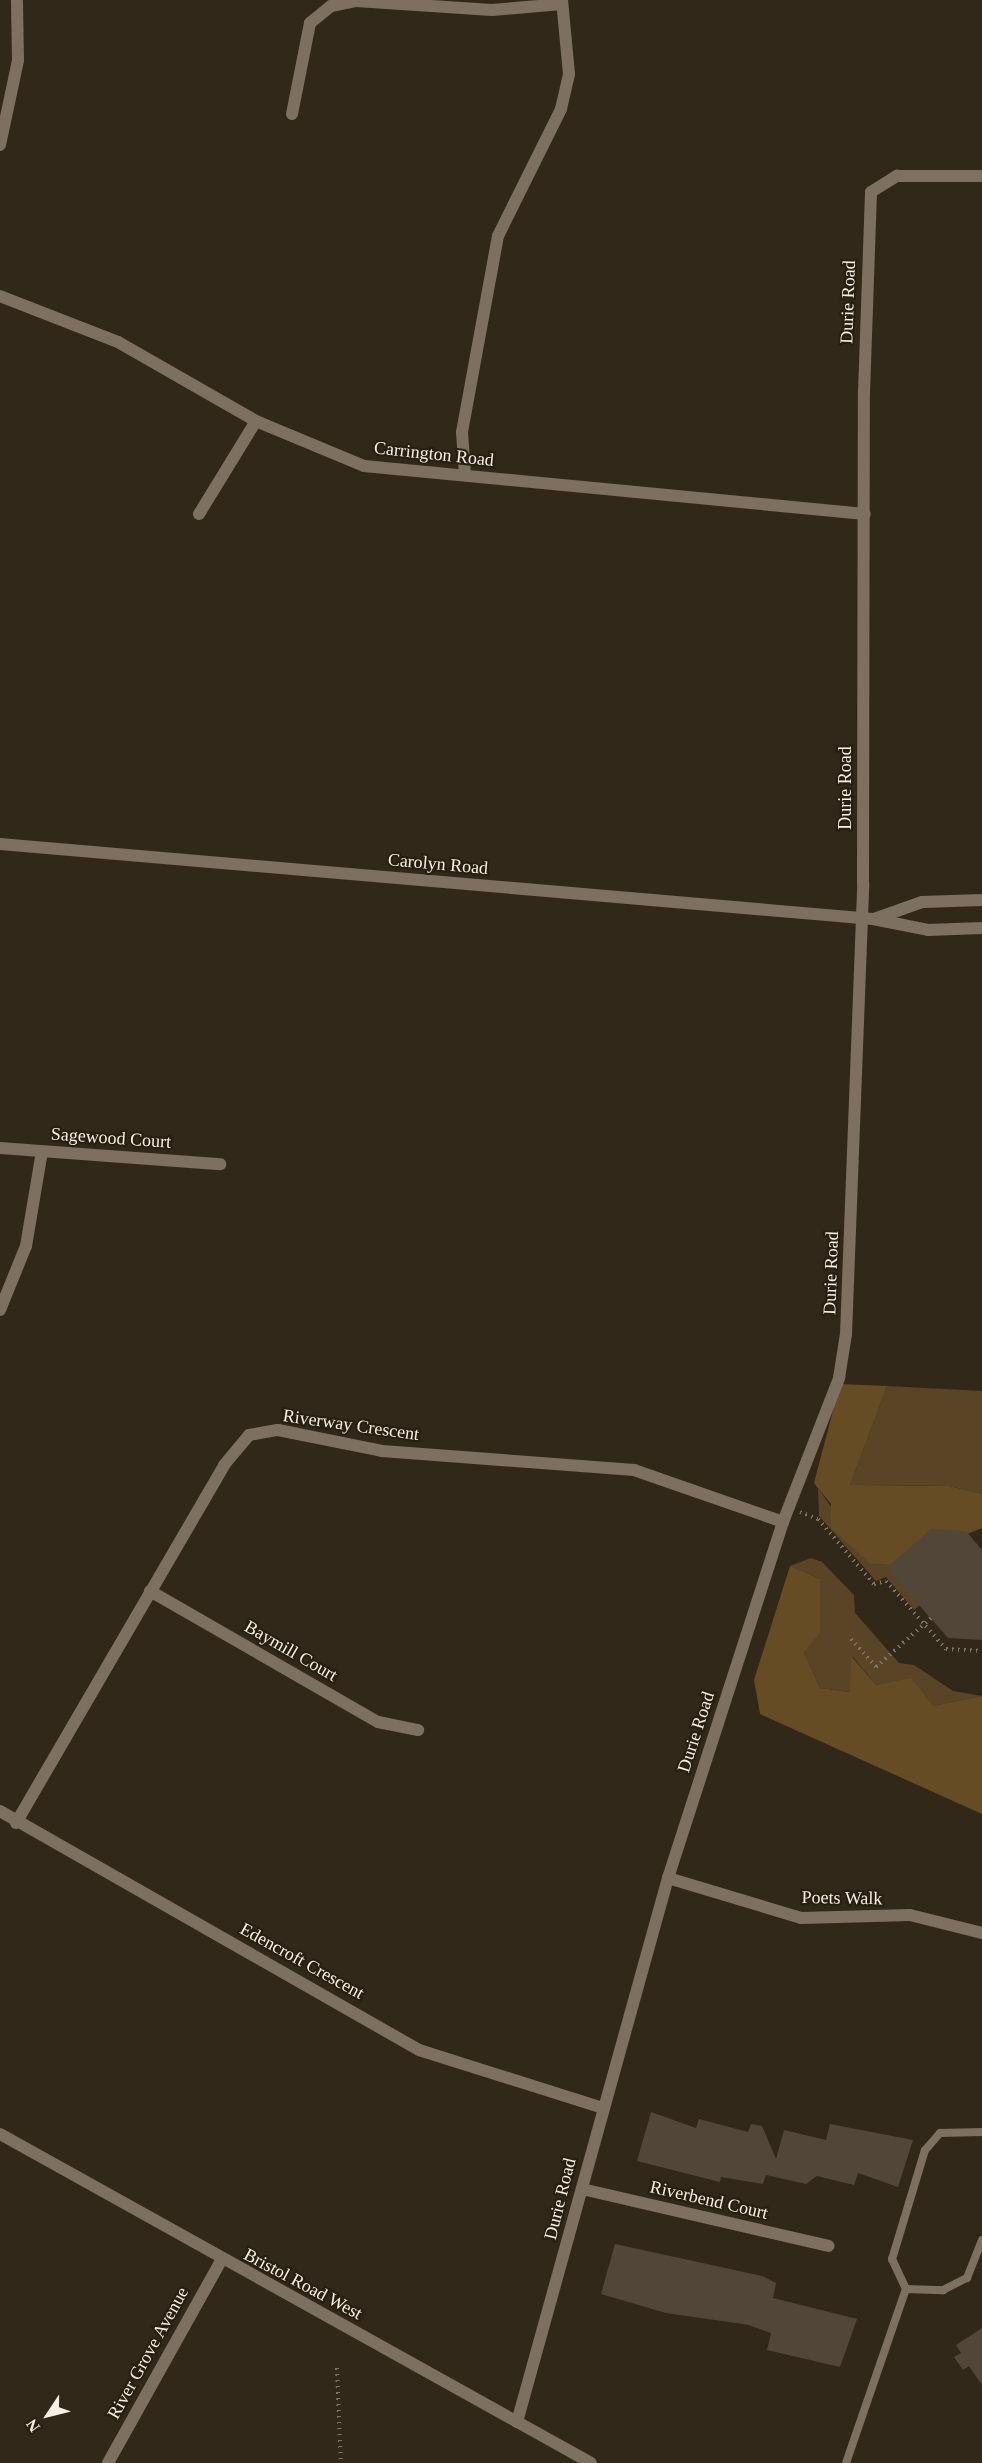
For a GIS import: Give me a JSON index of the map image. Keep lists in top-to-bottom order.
{
  "streets": {
    "street": [
      "Durie Road",
      "Carrington Road",
      "Carolyn Road",
      "Sagewood Court",
      "Riverway Crescent",
      "Baymill Court",
      "Poets Walk",
      "Edencroft Crescent",
      "Riverbend Court",
      "Bristol Road West",
      "River Grove Avenue"
    ]
  },
  "crossings": [
    ["Durie Road", "Carrington Road"],
    ["Durie Road", "Carolyn Road"],
    ["Durie Road", "Riverway Crescent"],
    ["Durie Road", "Poets Walk"],
    ["Durie Road", "Edencroft Crescent"],
    ["Durie Road", "Riverbend Court"],
    ["Durie Road", "Bristol Road West"],
    ["Riverway Crescent", "Baymill Court"],
    ["Riverway Crescent", "Edencroft Crescent"],
    ["Bristol Road West", "River Grove Avenue"]
  ],
  "north": "bottom left"
}
